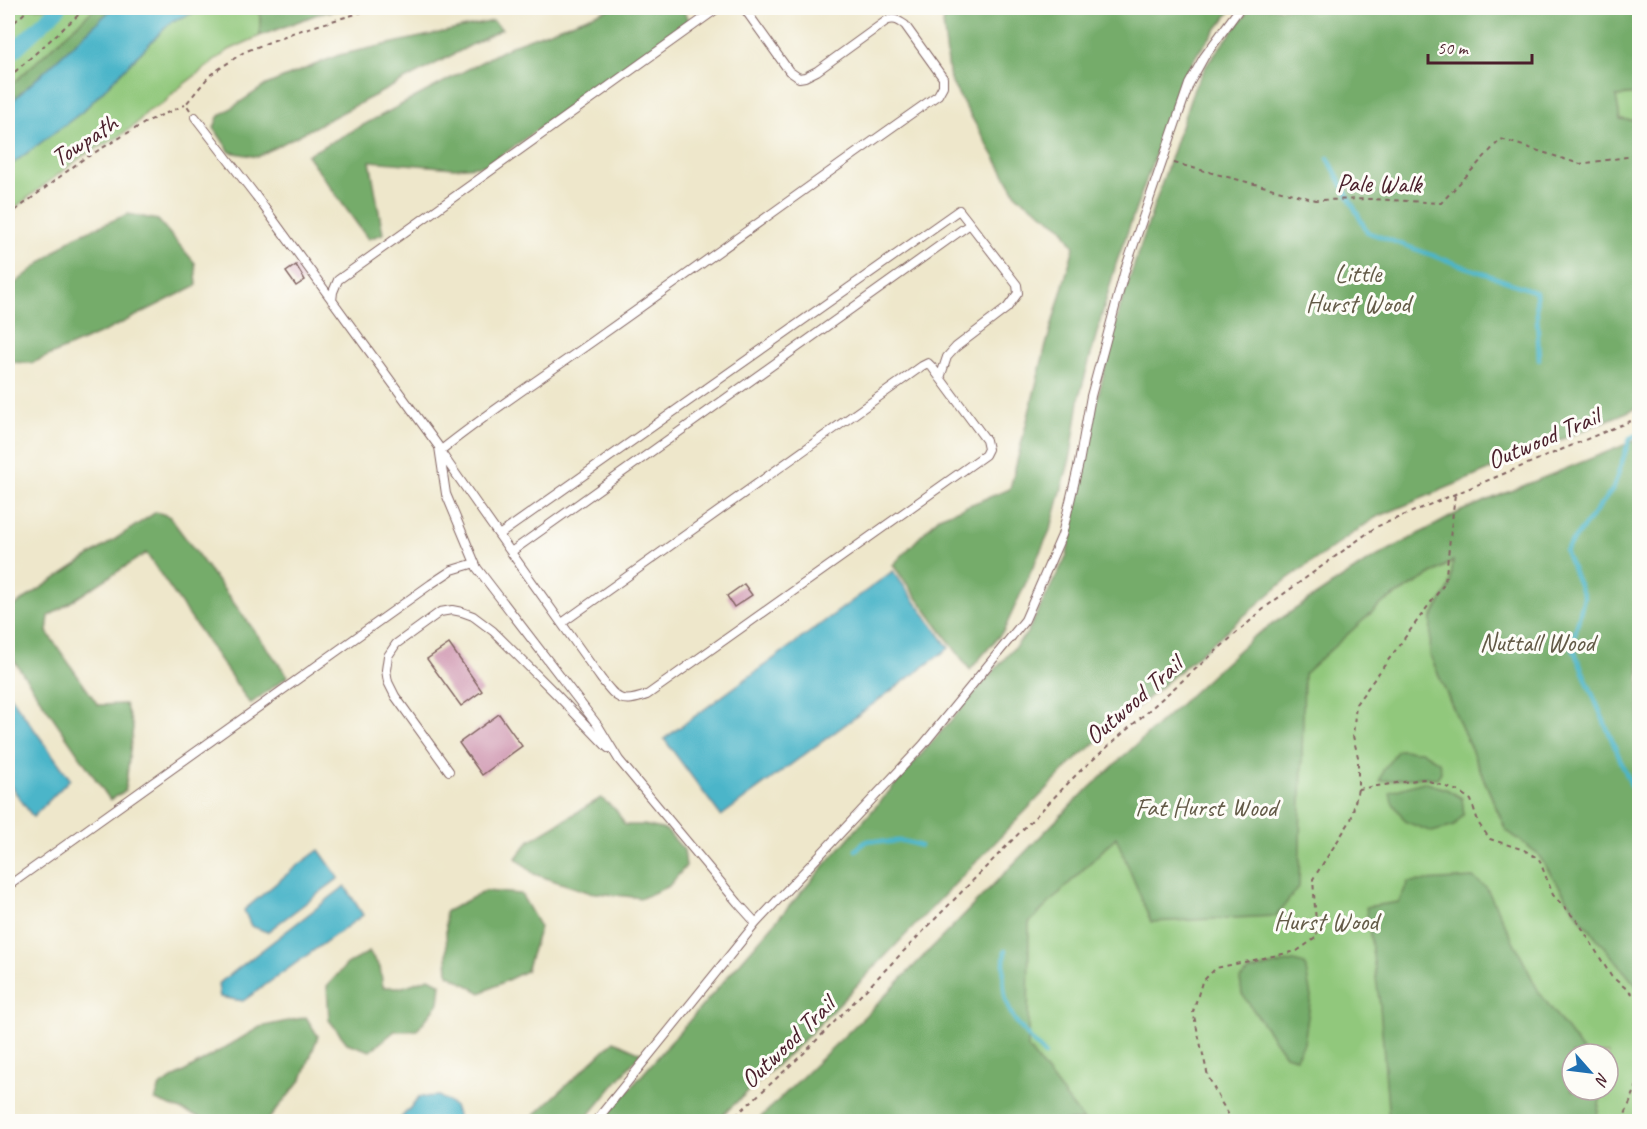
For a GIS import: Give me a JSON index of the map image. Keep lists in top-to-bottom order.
{
  "streets": {
    "path": ["Towpath", "Pale Walk", "Outwood Trail"]
  },
  "parks": [
    "Little Hurst Wood",
    "Nuttall Wood",
    "Fat Hurst Wood",
    "Hurst Wood"
  ],
  "scale_bar": "50 m",
  "north": "bottom right"
}
